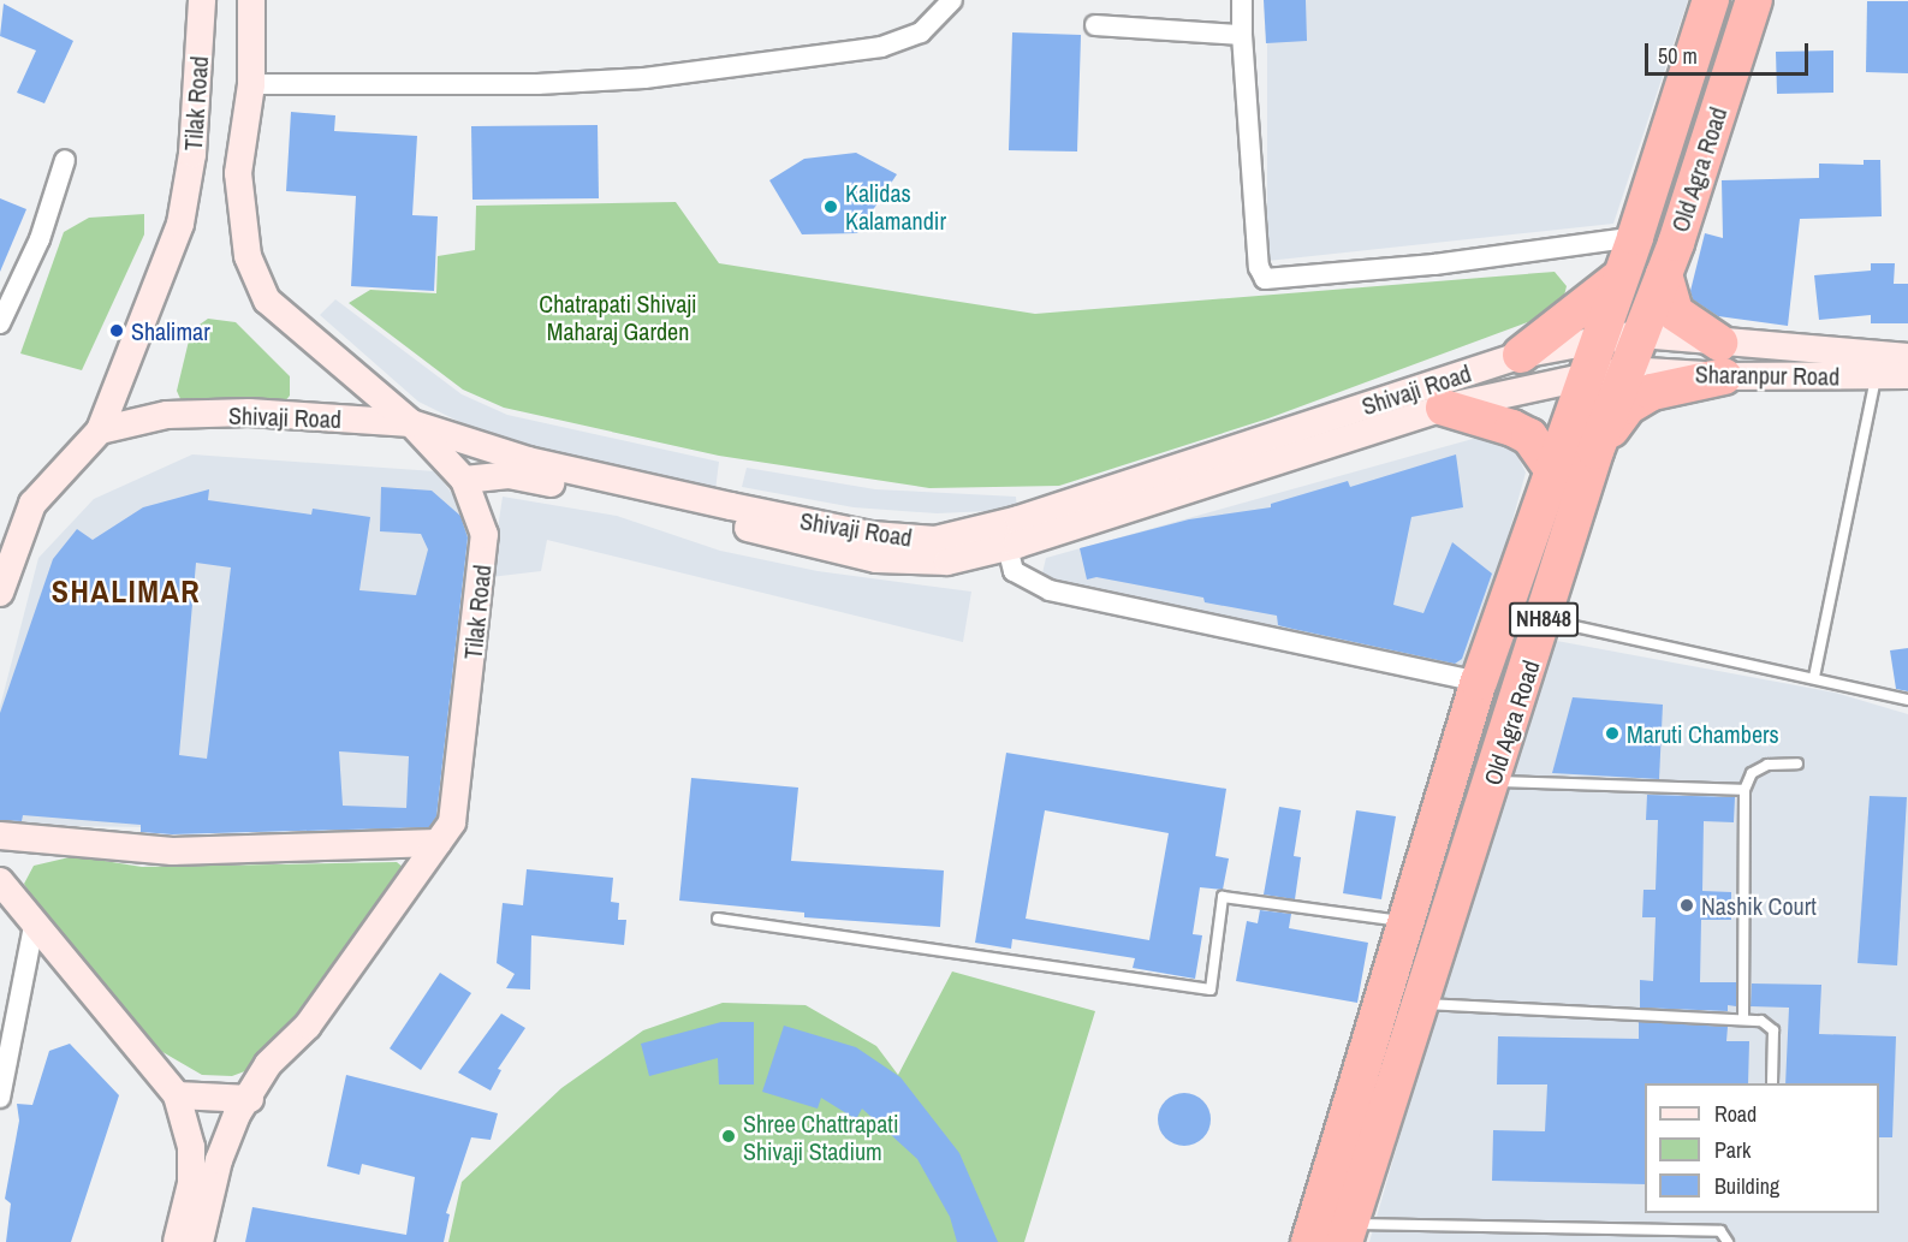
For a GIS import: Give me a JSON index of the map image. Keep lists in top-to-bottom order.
{
  "streets": {
    "highway": ["Old Agra Road", "NH848"],
    "main road": ["Tilak Road", "Sharanpur Road", "Shivaji Road"]
  },
  "crossings": [
    ["Tilak Road", "Shivaji Road"],
    ["Old Agra Road", "Sharanpur Road"],
    ["Old Agra Road", "Shivaji Road"],
    ["Sharanpur Road", "Shivaji Road"]
  ],
  "districts": ["SHALIMAR"],
  "parks": ["Chatrapati Shivaji Maharaj Garden"],
  "places": [
    "Kalidas Kalamandir",
    "Shalimar",
    "Maruti Chambers",
    "Nashik Court",
    "Shree Chattrapati Shivaji Stadium"
  ],
  "legend": ["Road", "Park", "Building"],
  "scale_bar": "50 m"
}
